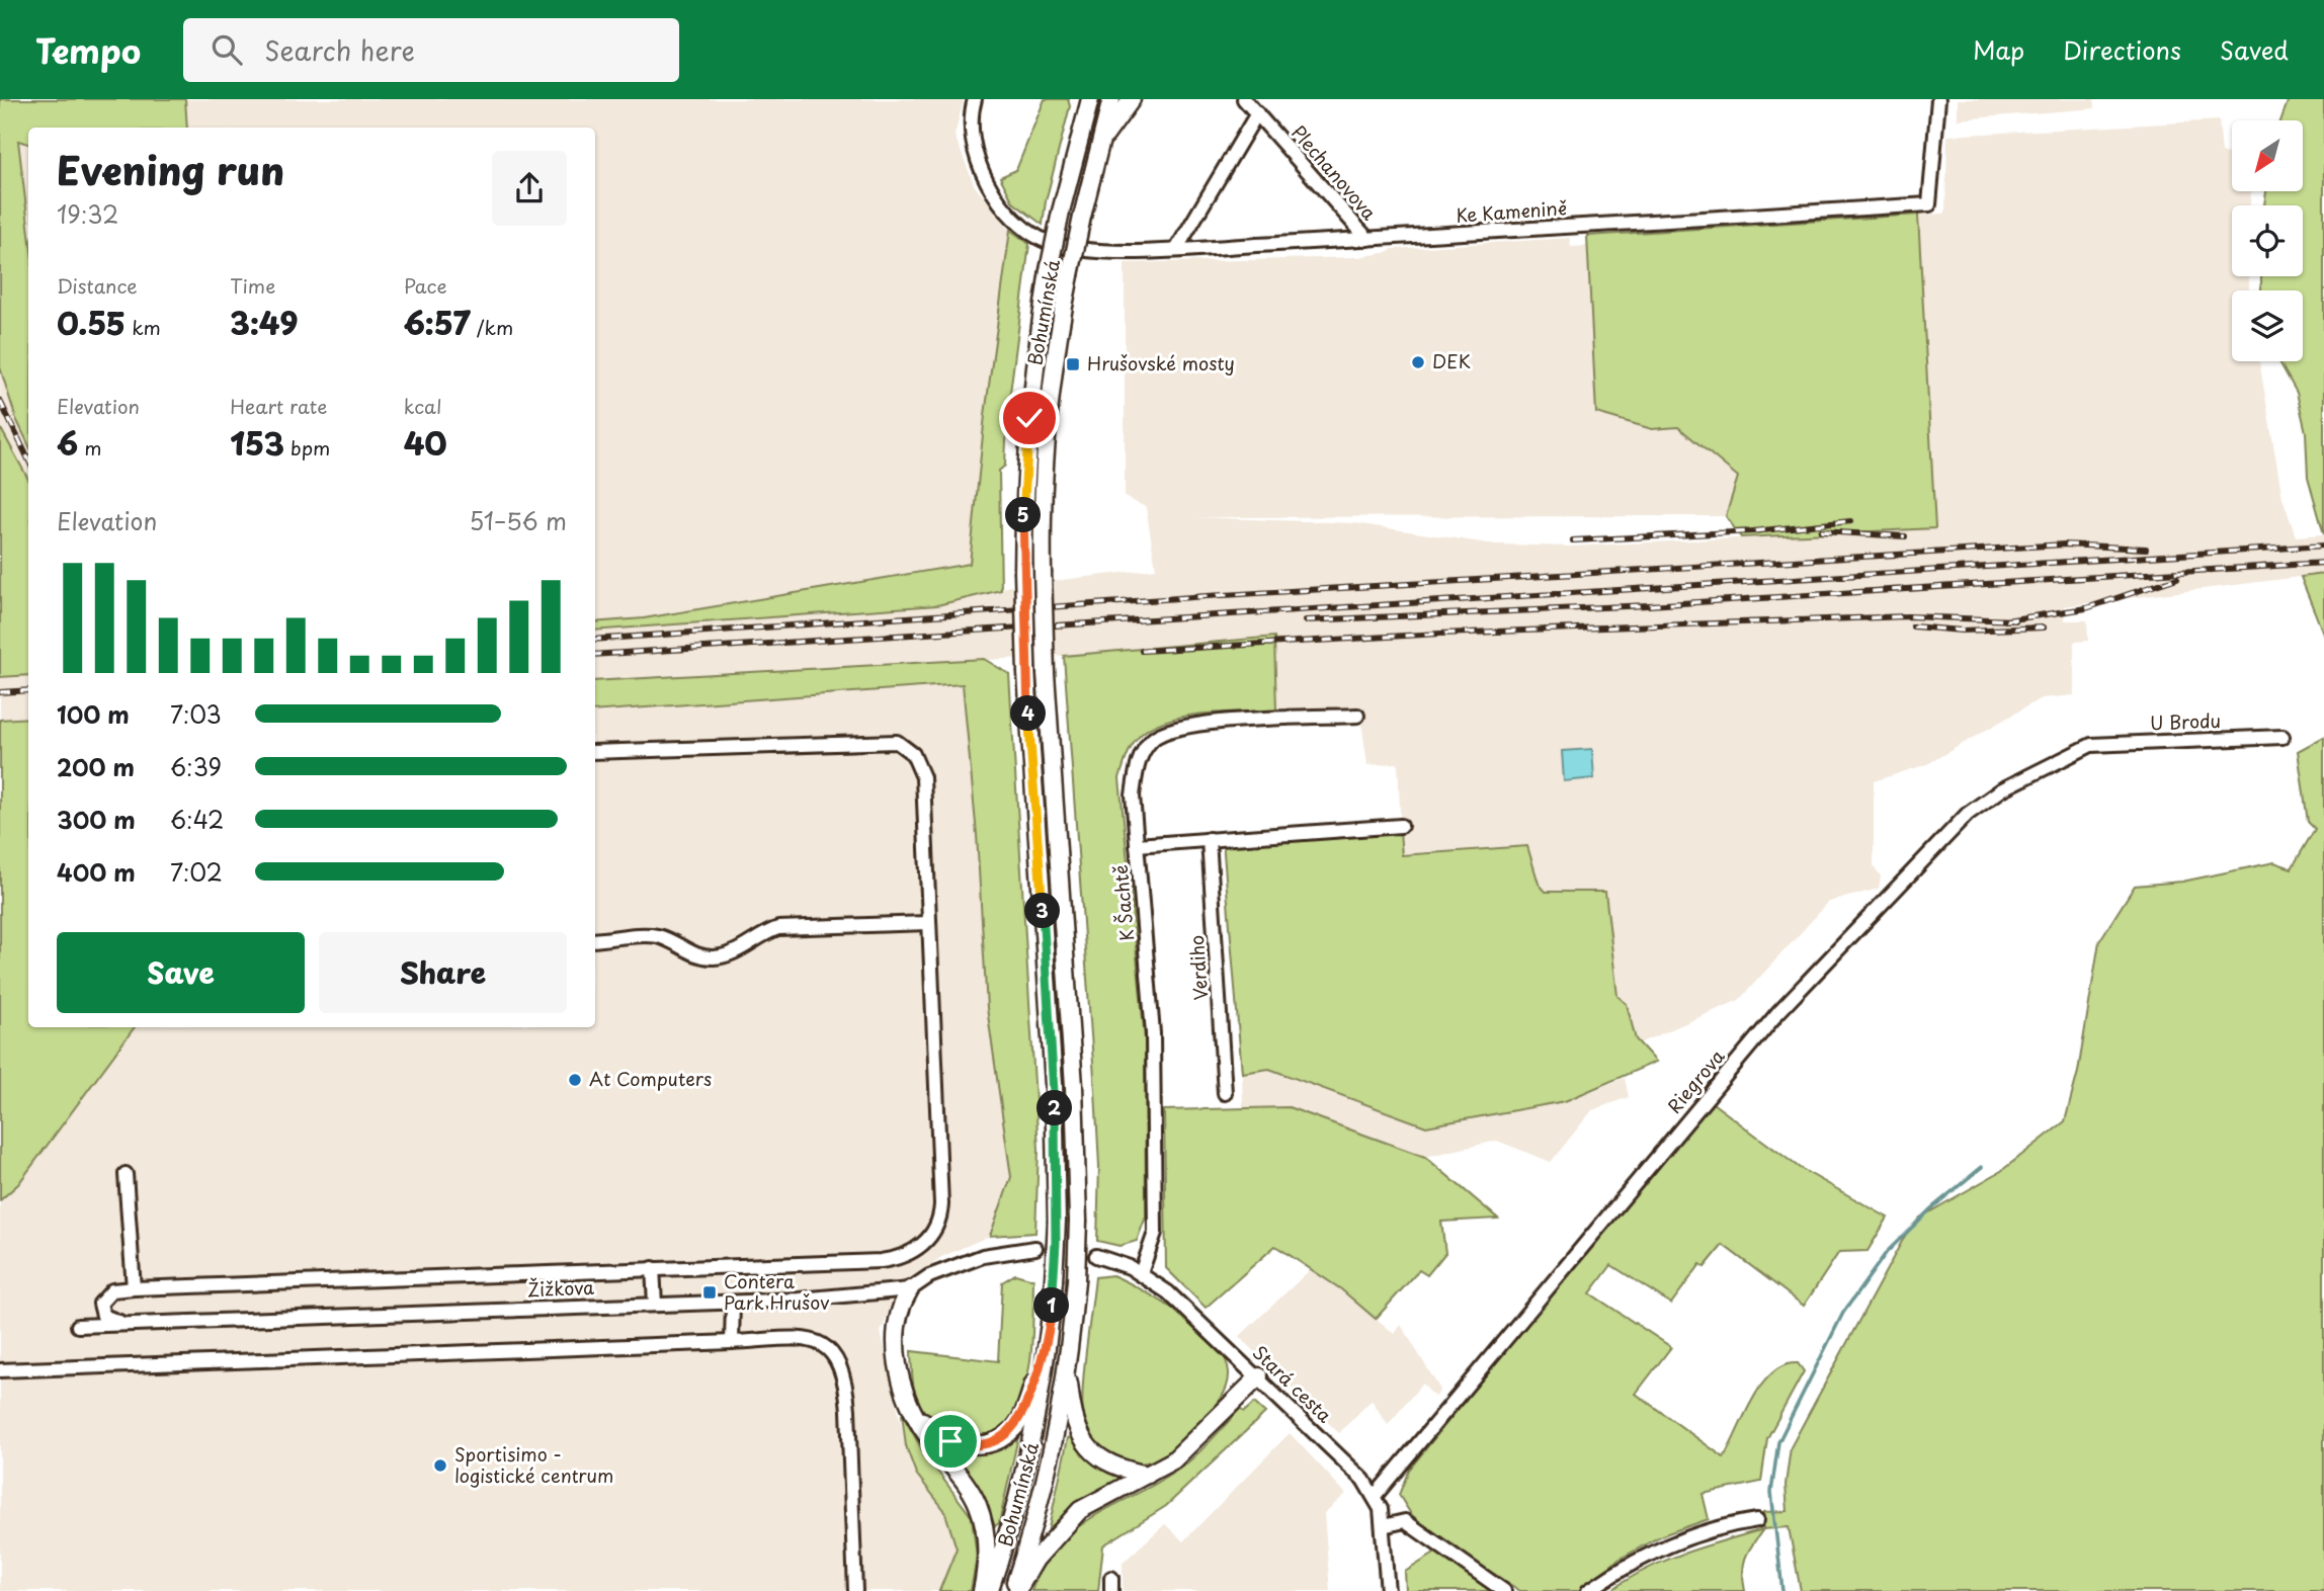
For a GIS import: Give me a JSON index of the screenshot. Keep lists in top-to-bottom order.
{
  "streets": {
    "main road": ["Bohumínská"],
    "street": [
      "Plechanovova",
      "Ke Kamenině",
      "U Brodu",
      "K Šachtě",
      "Verdiho",
      "Riegrova",
      "Žižkova",
      "Stará cesta"
    ]
  },
  "crossings": [
    ["Plechanovova", "Ke Kamenině"],
    ["U Brodu", "Riegrova"],
    ["K Šachtě", "Stará cesta"],
    ["Riegrova", "Stará cesta"]
  ],
  "places": {
    "other": ["DEK", "At Computers", "Sportisimo - logistické centrum"],
    "transit": ["Hrušovské mosty", "Contera Park Hrušov"]
  },
  "north": "bottom left",
  "page": {
    "header": "Tempo",
    "search": "Search here",
    "nav": ["Map", "Directions", "Saved"],
    "heading": ["Evening run", "19:32"],
    "stats": [
      ["Distance", "0.55 km"],
      ["Time", "3:49"],
      ["Pace", "6:57 /km"],
      ["Elevation", "6 m"],
      ["Heart rate", "153 bpm"],
      ["kcal", "40"]
    ],
    "chart": ["Elevation", "51–56 m"],
    "pins": [
      "5",
      "4",
      "3",
      "2",
      "1"
    ],
    "list": [
      {
        "name": "100 m",
        "note": "7:03"
      },
      {
        "name": "200 m",
        "note": "6:39"
      },
      {
        "name": "300 m",
        "note": "6:42"
      },
      {
        "name": "400 m",
        "note": "7:02"
      }
    ],
    "buttons": ["Save", "Share"]
  }
}
